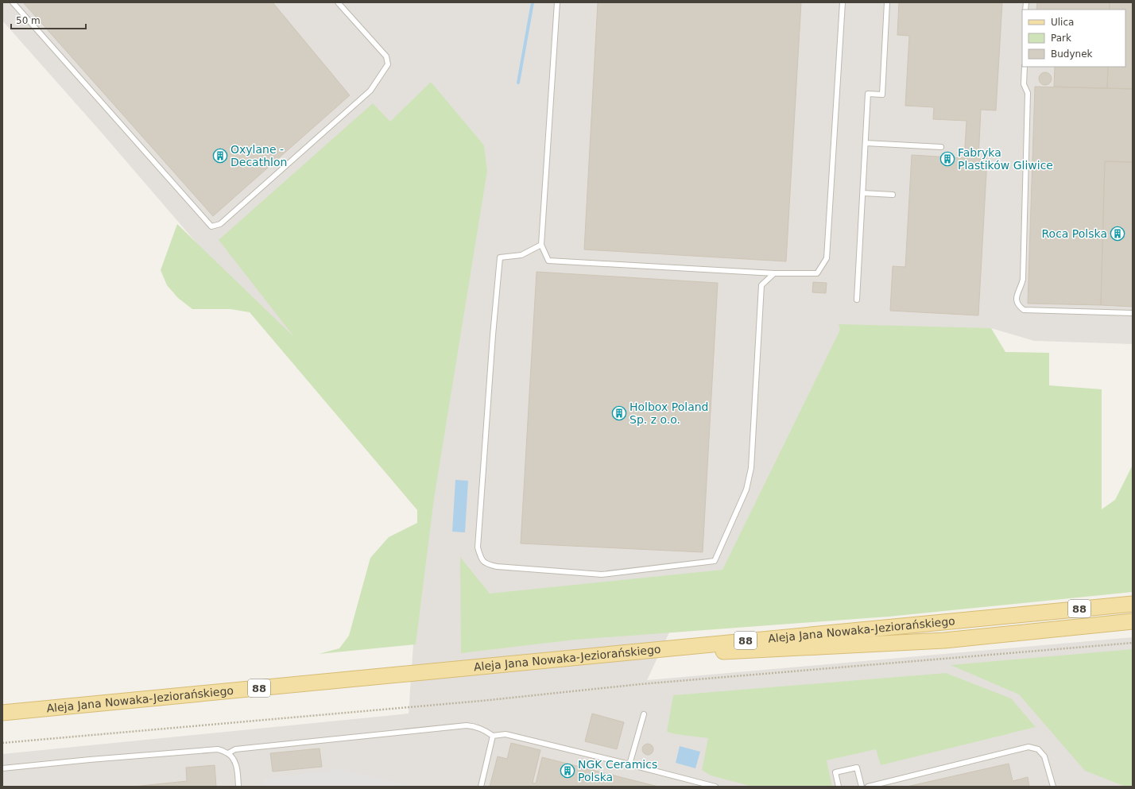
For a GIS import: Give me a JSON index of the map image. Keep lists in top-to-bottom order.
{
  "streets": {
    "main road": ["88", "Aleja Jana Nowaka-Jeziorańskiego"]
  },
  "places": {
    "building": [
      "Oxylane - Decathlon",
      "Fabryka Plastików Gliwice",
      "Roca Polska",
      "Holbox Poland Sp. z o.o.",
      "NGK Ceramics Polska"
    ]
  },
  "legend": ["Ulica", "Park", "Budynek"],
  "scale_bar": "50 m"
}
